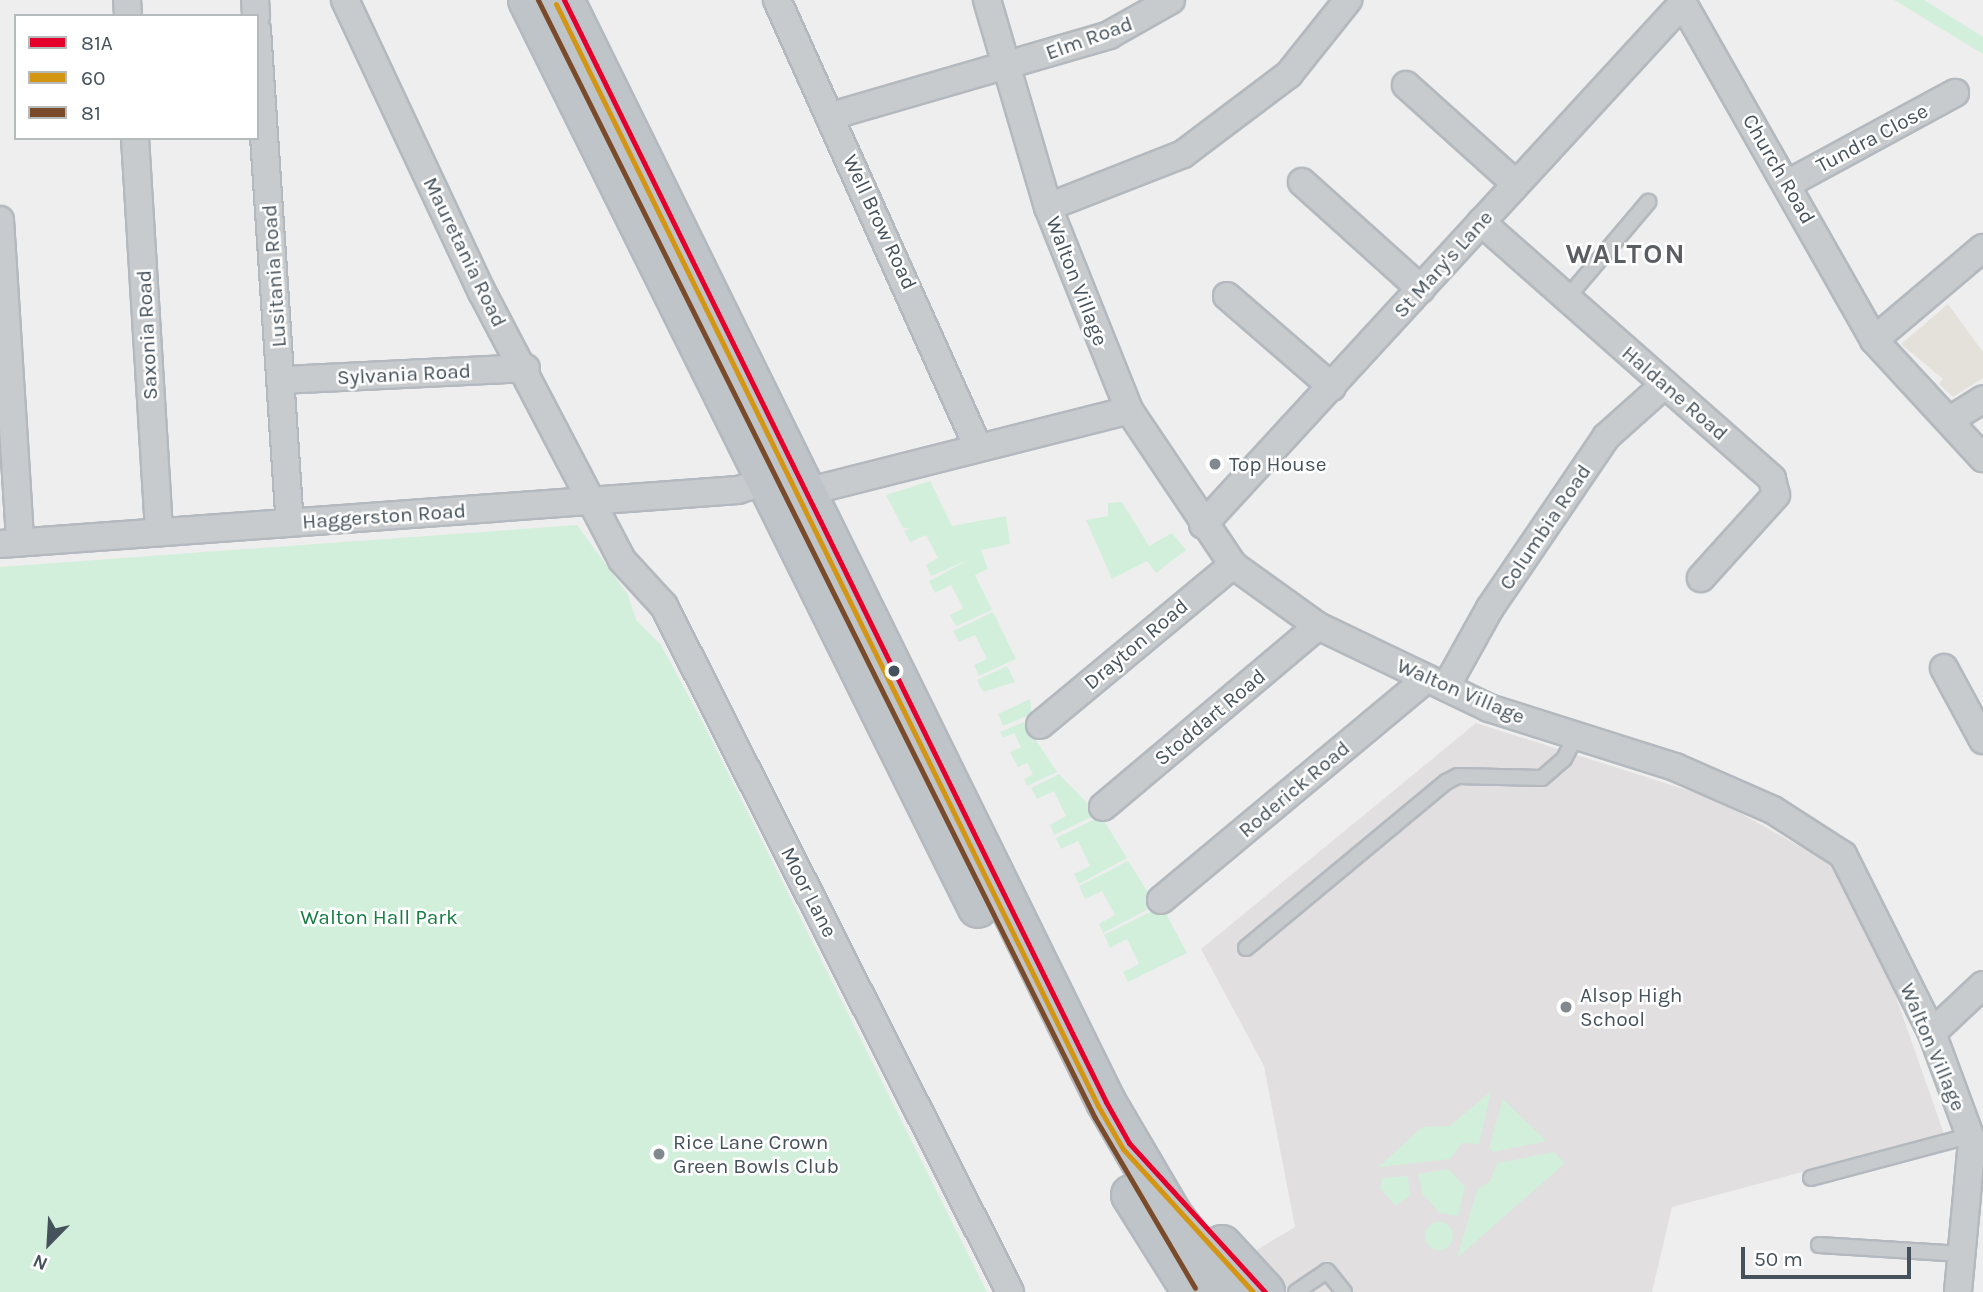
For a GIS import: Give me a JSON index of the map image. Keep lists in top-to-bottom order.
{
  "streets": {
    "street": [
      "Elm Road",
      "Tundra Close",
      "Church Road",
      "Well Brow Road",
      "Mauretania Road",
      "St Mary's Lane",
      "Lusitania Road",
      "Walton Village",
      "Saxonia Road",
      "Sylvania Road",
      "Haldane Road",
      "Haggerston Road",
      "Columbia Road",
      "Drayton Road",
      "Stoddart Road",
      "Roderick Road",
      "Moor Lane"
    ]
  },
  "crossings": [
    ["Elm Road", "Well Brow Road"],
    ["Elm Road", "Walton Village"],
    ["Tundra Close", "Church Road"],
    ["Church Road", "St Mary's Lane"],
    ["Mauretania Road", "Sylvania Road"],
    ["Mauretania Road", "Haggerston Road"],
    ["Mauretania Road", "Moor Lane"],
    ["St Mary's Lane", "Walton Village"],
    ["St Mary's Lane", "Haldane Road"],
    ["Lusitania Road", "Sylvania Road"],
    ["Lusitania Road", "Haggerston Road"],
    ["Walton Village", "Columbia Road"],
    ["Walton Village", "Drayton Road"],
    ["Walton Village", "Stoddart Road"],
    ["Walton Village", "Roderick Road"],
    ["Saxonia Road", "Haggerston Road"],
    ["Haldane Road", "Columbia Road"],
    ["Haggerston Road", "Moor Lane"],
    ["Columbia Road", "Roderick Road"]
  ],
  "districts": ["WALTON"],
  "parks": ["Walton Hall Park"],
  "places": ["Top House", "Alsop High School", "Rice Lane Crown Green Bowls Club"],
  "lines": ["transit line 81A", "transit line 81", "transit line 60"],
  "legend": ["81A", "60", "81"],
  "scale_bar": "50 m",
  "north": "bottom left"
}
